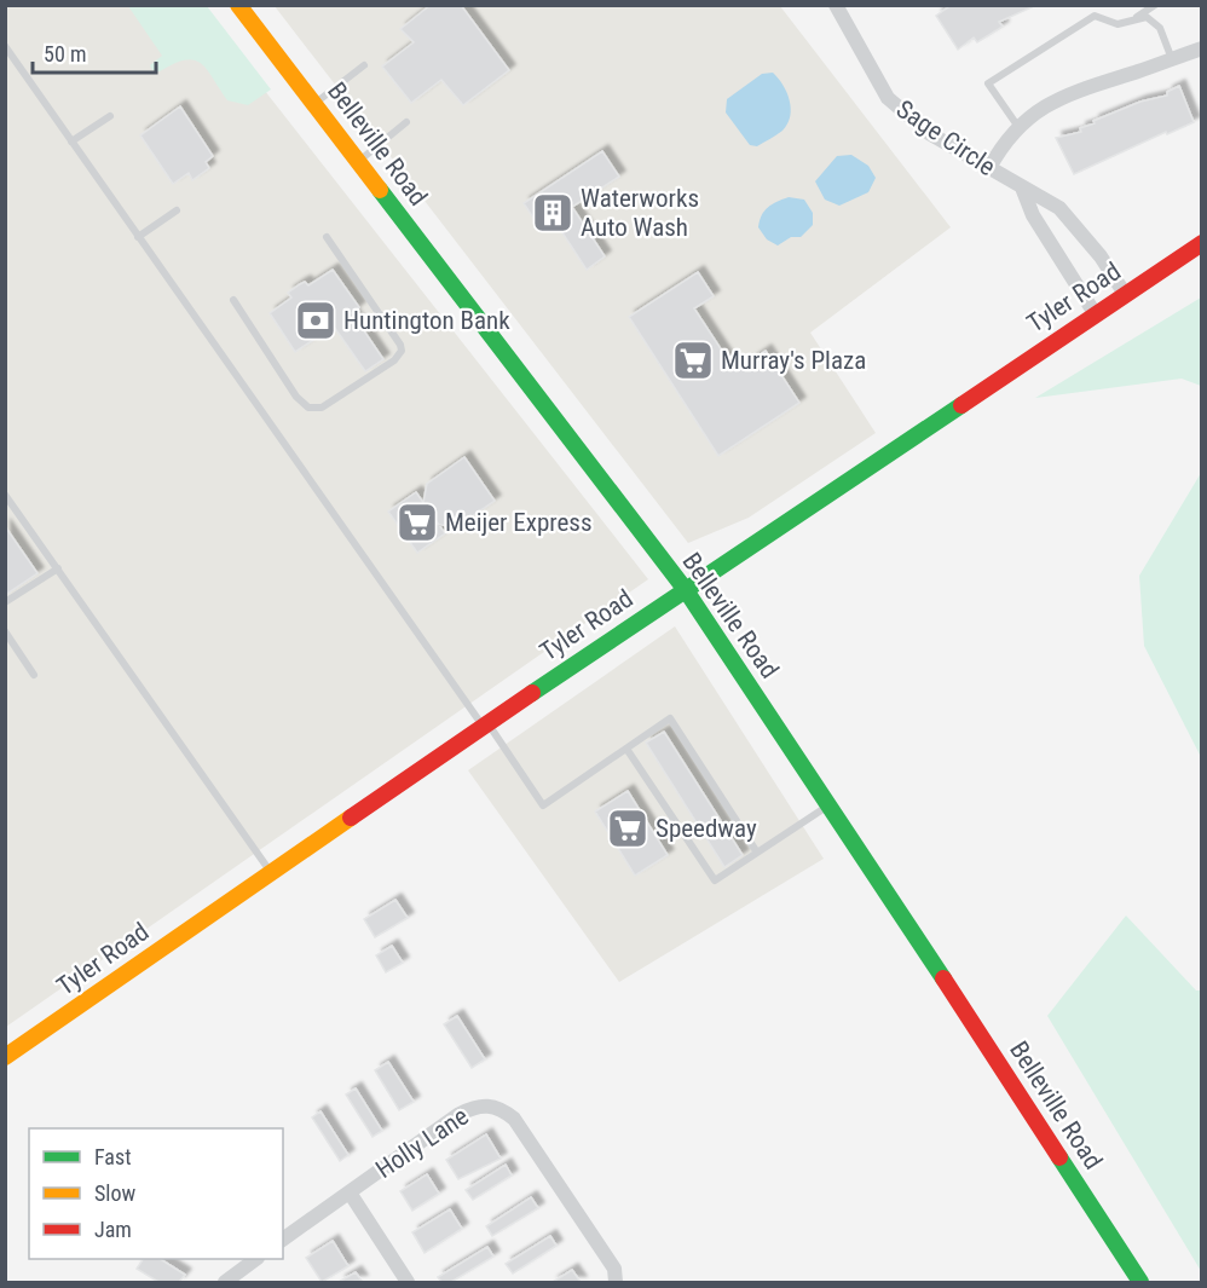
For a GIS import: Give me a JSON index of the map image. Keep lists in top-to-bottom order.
{
  "streets": {
    "main road": ["Belleville Road", "Tyler Road"],
    "street": ["Sage Circle", "Holly Lane"]
  },
  "crossings": [
    ["Sage Circle", "Tyler Road"],
    ["Belleville Road", "Tyler Road"]
  ],
  "places": {
    "building": ["Waterworks Auto Wash"],
    "bank": ["Huntington Bank"],
    "supermarket": ["Murray's Plaza", "Meijer Express", "Speedway"]
  },
  "legend": ["Fast", "Slow", "Jam"],
  "scale_bar": "50 m"
}
